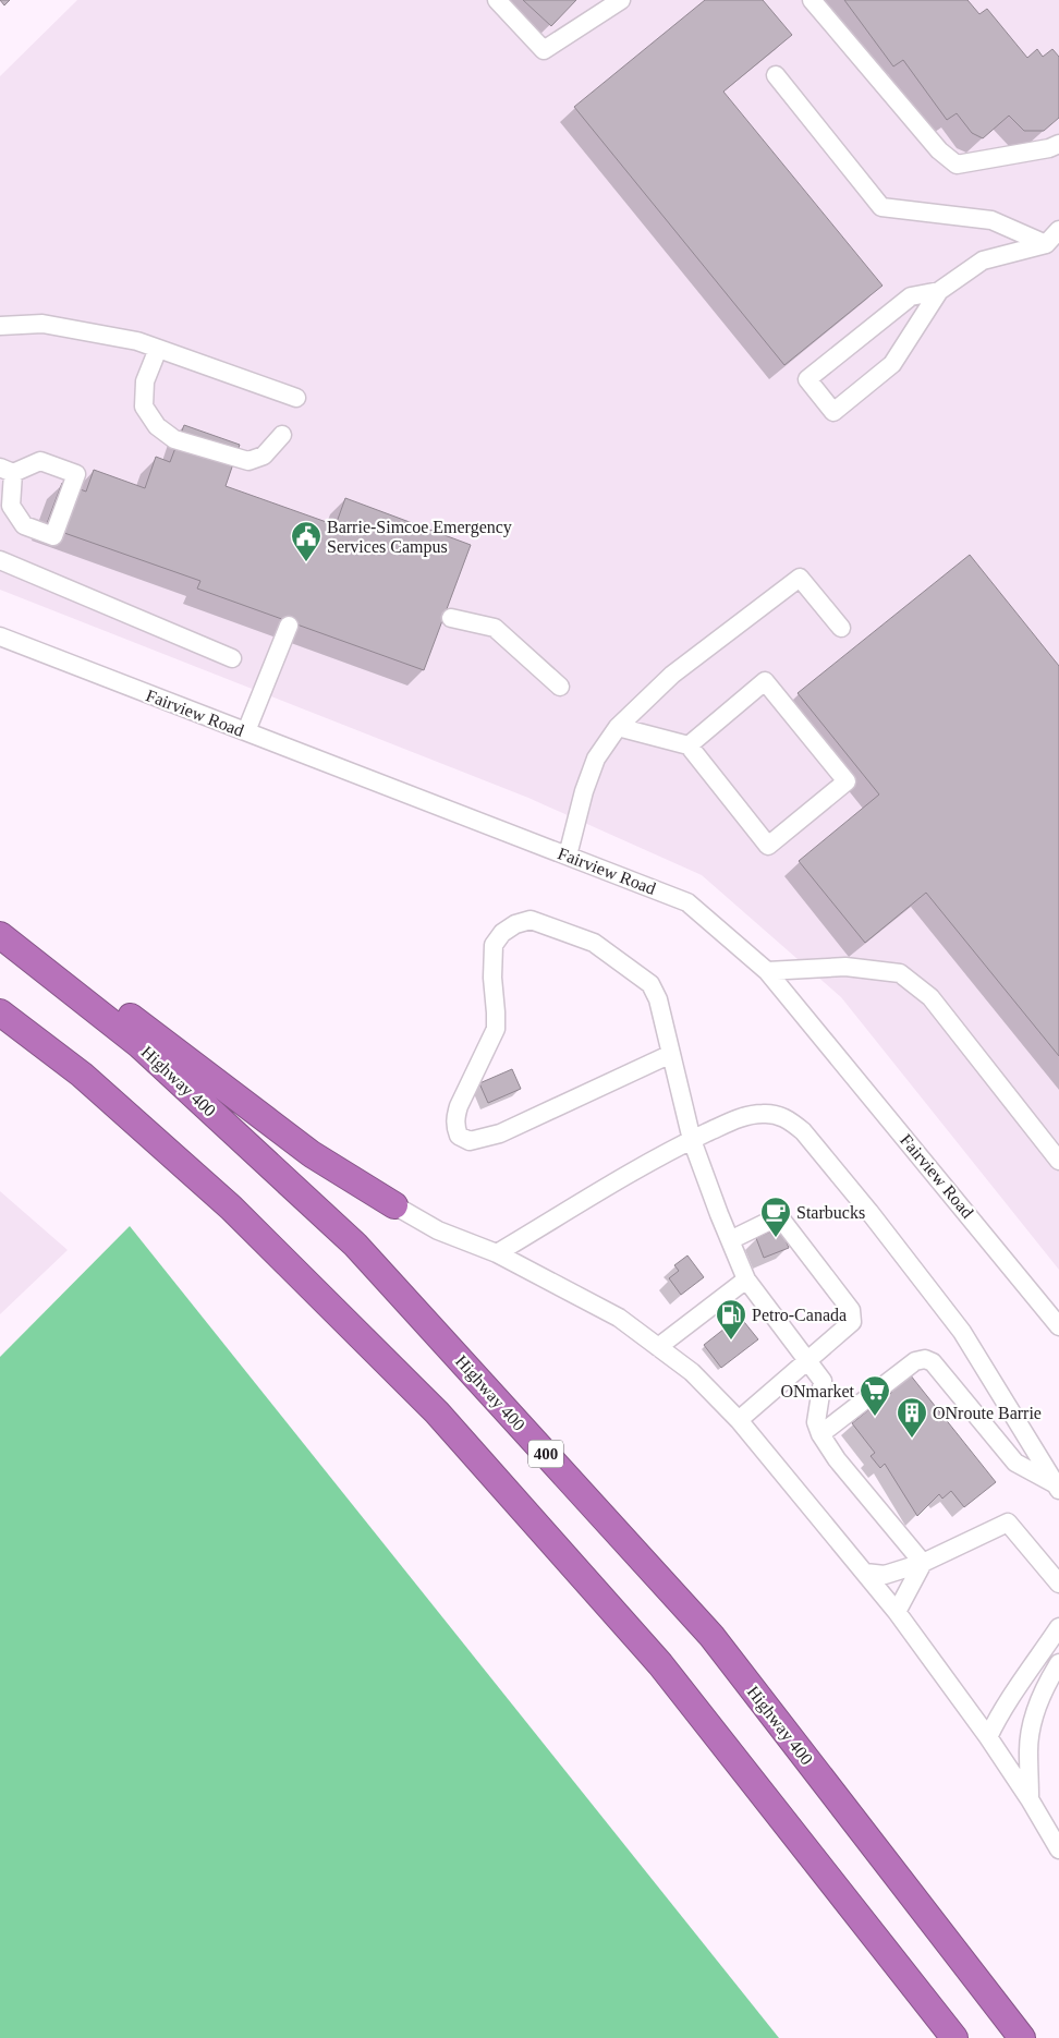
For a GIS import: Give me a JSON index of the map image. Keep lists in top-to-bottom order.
{
  "streets": {
    "highway": ["Highway 400", "400"],
    "street": ["Fairview Road"]
  },
  "places": {
    "public building": ["Barrie-Simcoe Emergency Services Campus"],
    "cafe": ["Starbucks"],
    "fuel station": ["Petro-Canada"],
    "supermarket": ["ONmarket"],
    "building": ["ONroute Barrie"]
  }
}
